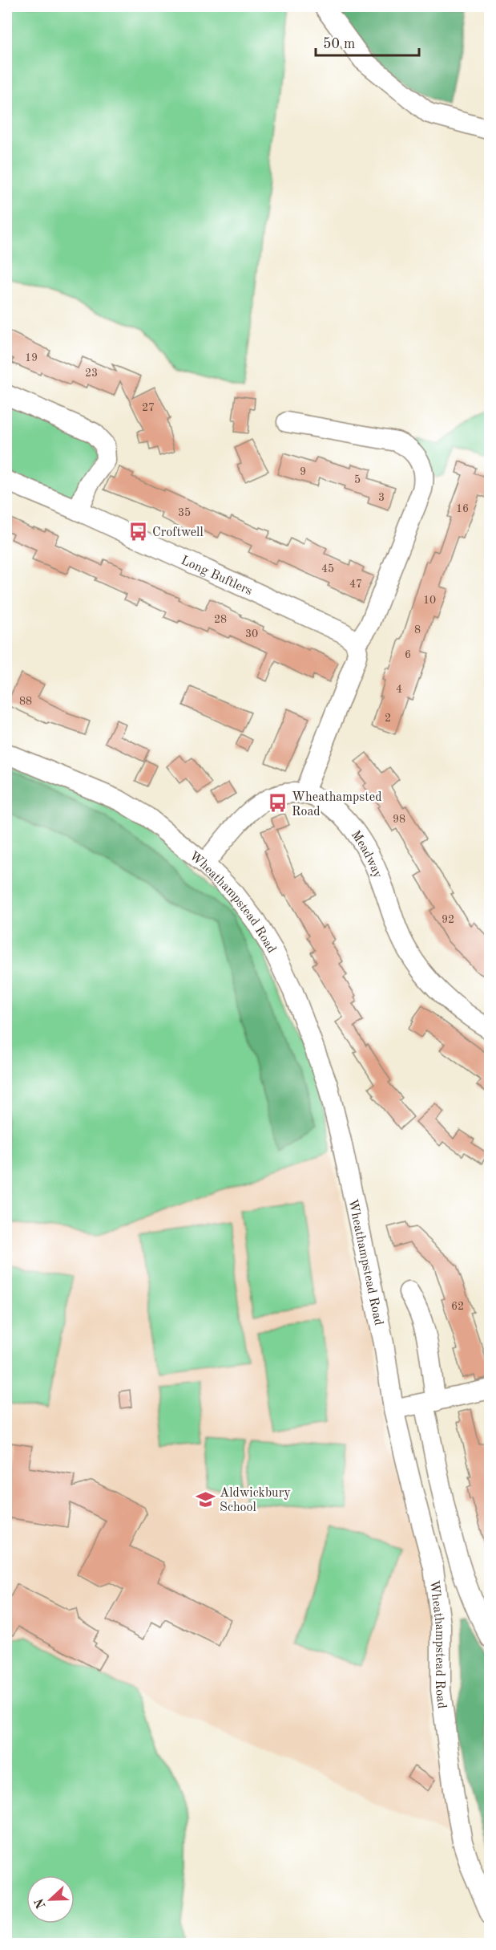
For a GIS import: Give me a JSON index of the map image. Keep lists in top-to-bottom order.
{
  "streets": {
    "street": ["Long Buftlers", "Meadway", "Wheathampstead Road"]
  },
  "crossings": [
    ["Meadway", "Wheathampstead Road"]
  ],
  "places": {
    "bus stop": ["Croftwell", "Wheathampsted Road"],
    "school or university": ["Aldwickbury School"]
  },
  "house_numbers": [
    "19",
    "23",
    "27",
    "9",
    "5",
    "3",
    "16",
    "35",
    "45",
    "47",
    "10",
    "28",
    "8",
    "30",
    "6",
    "4",
    "88",
    "2",
    "98",
    "92",
    "62"
  ],
  "scale_bar": "50 m",
  "north": "left"
}
